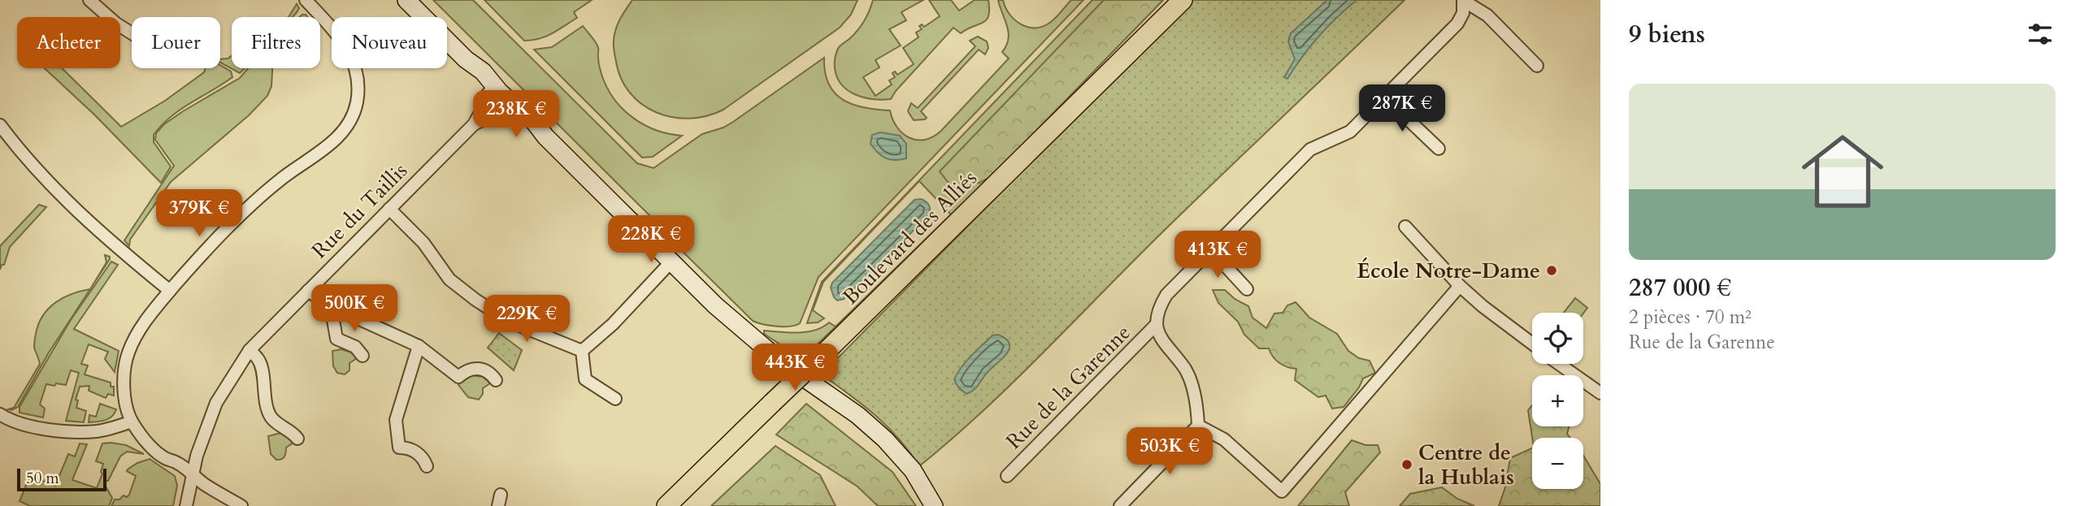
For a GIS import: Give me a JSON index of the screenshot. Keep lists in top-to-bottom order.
{
  "streets": {
    "main road": ["Boulevard des Alliés"],
    "street": ["Rue du Taillis", "Rue de la Garenne"]
  },
  "places": ["École Notre-Dame", "Centre de la Hublais"],
  "scale_bar": "50 m",
  "page": {
    "heading": "9 biens",
    "chip": [
      "Acheter",
      "Louer",
      "Filtres",
      "Nouveau"
    ],
    "list": [
      {
        "name": "287 000 €",
        "note": "2 pièces · 70 m² · Rue de la Garenne"
      }
    ],
    "price": [
      "287K €",
      "238K €",
      "379K €",
      "228K €",
      "413K €",
      "500K €",
      "229K €",
      "443K €",
      "503K €"
    ],
    "map_buttons": ["+", "−"],
    "scale": "50 m"
  }
}
